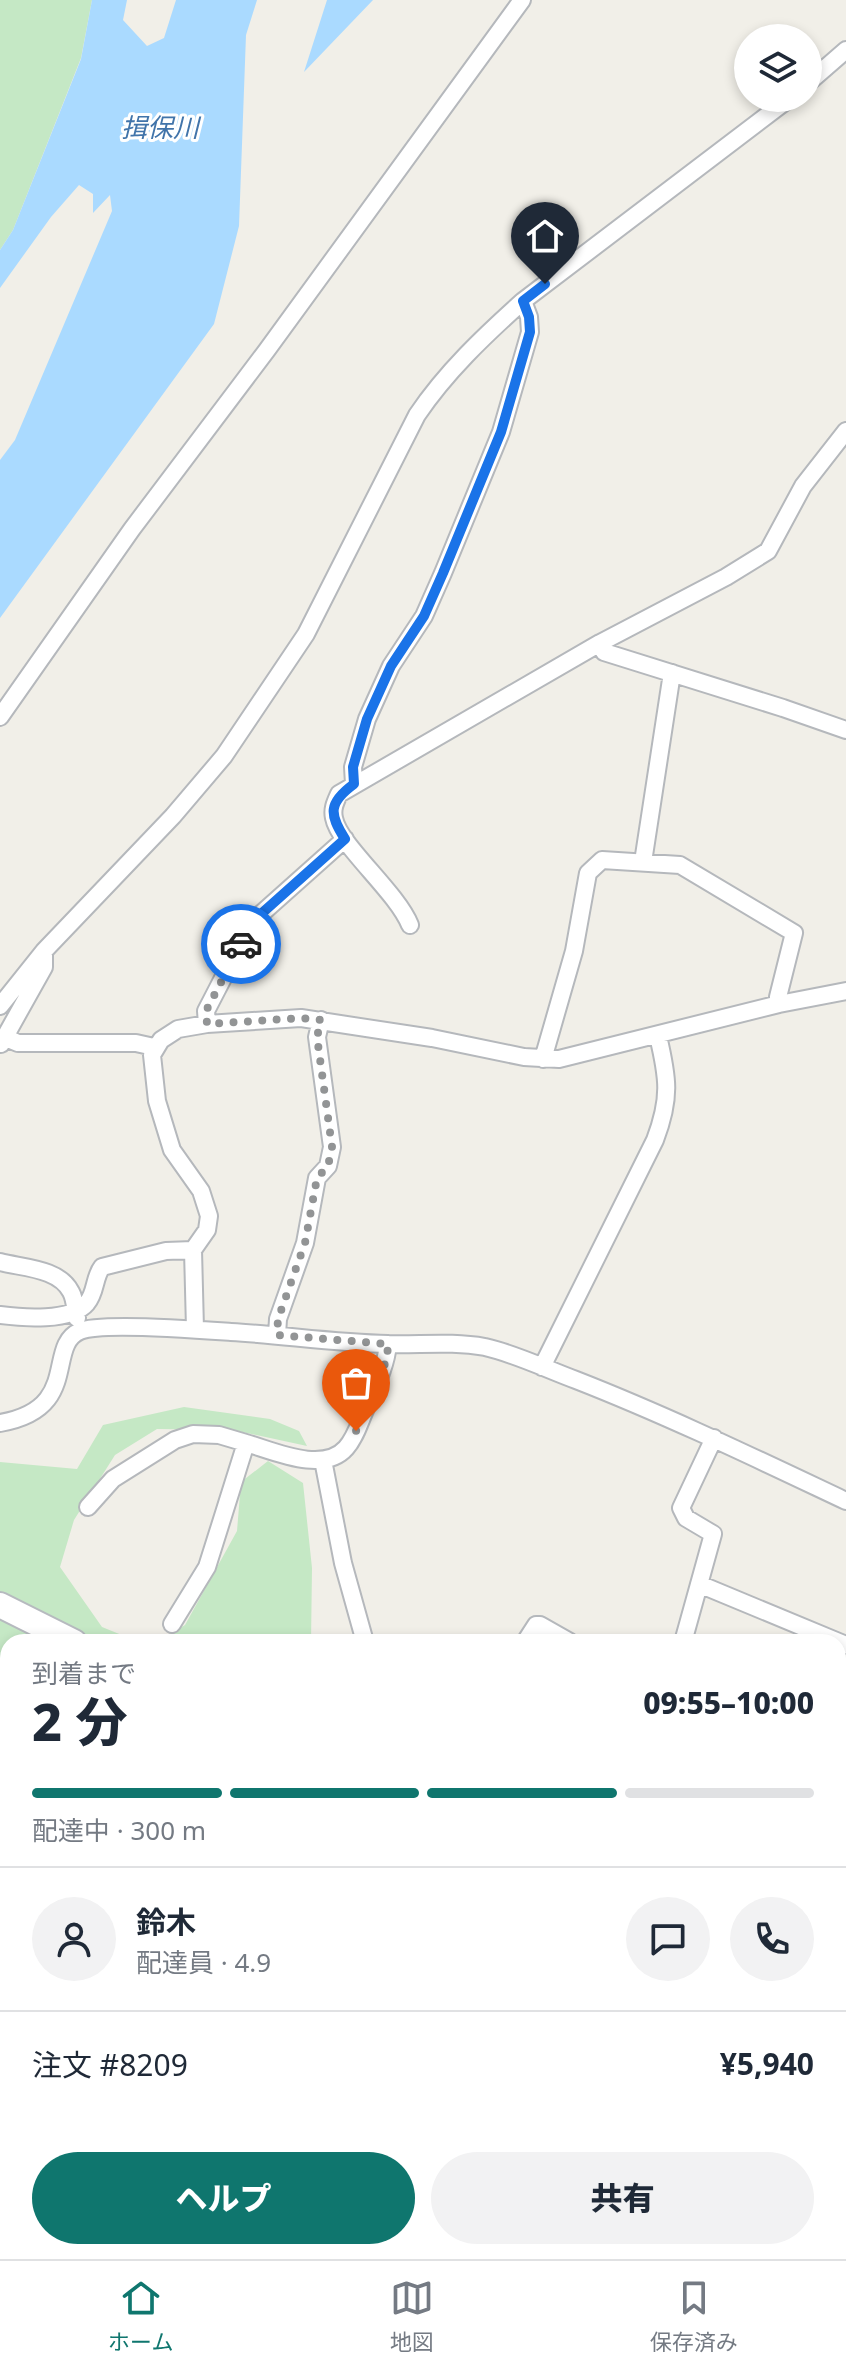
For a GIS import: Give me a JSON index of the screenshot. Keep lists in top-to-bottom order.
{
  "water": ["揖保川"],
  "page": {
    "heading": ["2 分", "到着まで", "09:55–10:00"],
    "panel": [
      "鈴木",
      "配達員 · 4.9",
      "注文 #8209",
      "¥5,940"
    ],
    "bar": "配達中 · 300 m",
    "buttons": ["ヘルプ", "共有"],
    "tabs": ["ホーム", "地図", "保存済み"]
  }
}
